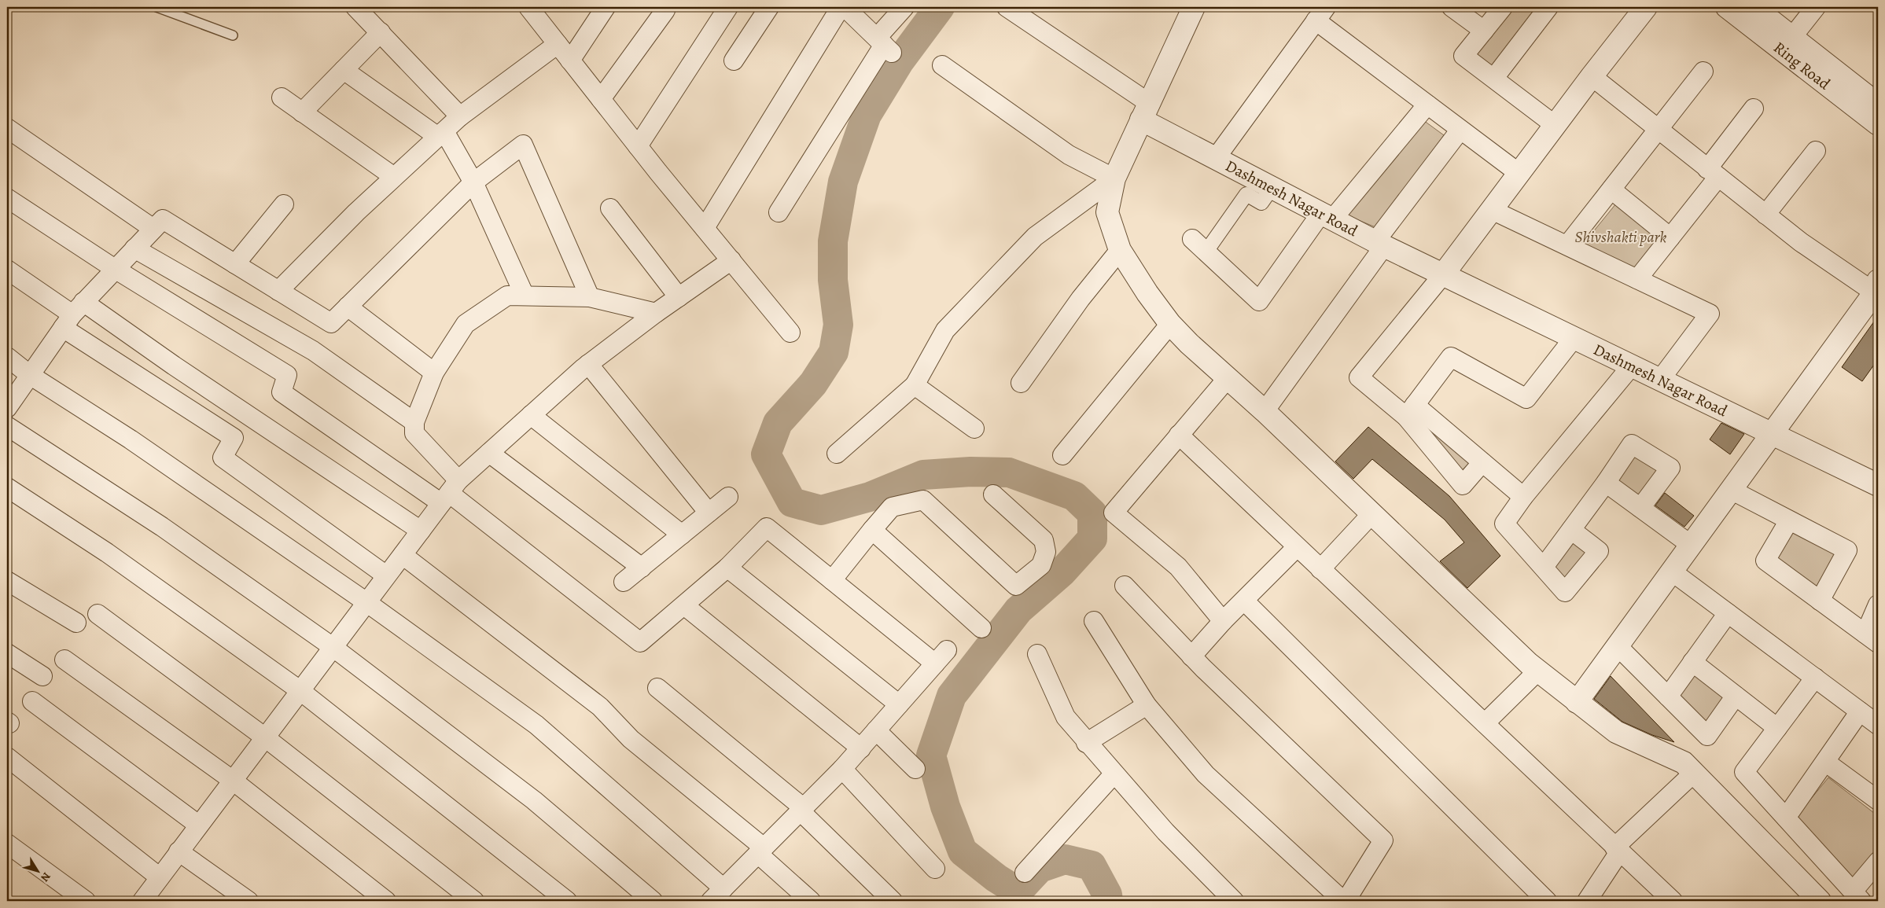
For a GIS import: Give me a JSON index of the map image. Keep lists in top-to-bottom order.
{
  "streets": {
    "street": ["Ring Road", "Dashmesh Nagar Road"]
  },
  "parks": ["Shivshakti park"],
  "north": "bottom right"
}
